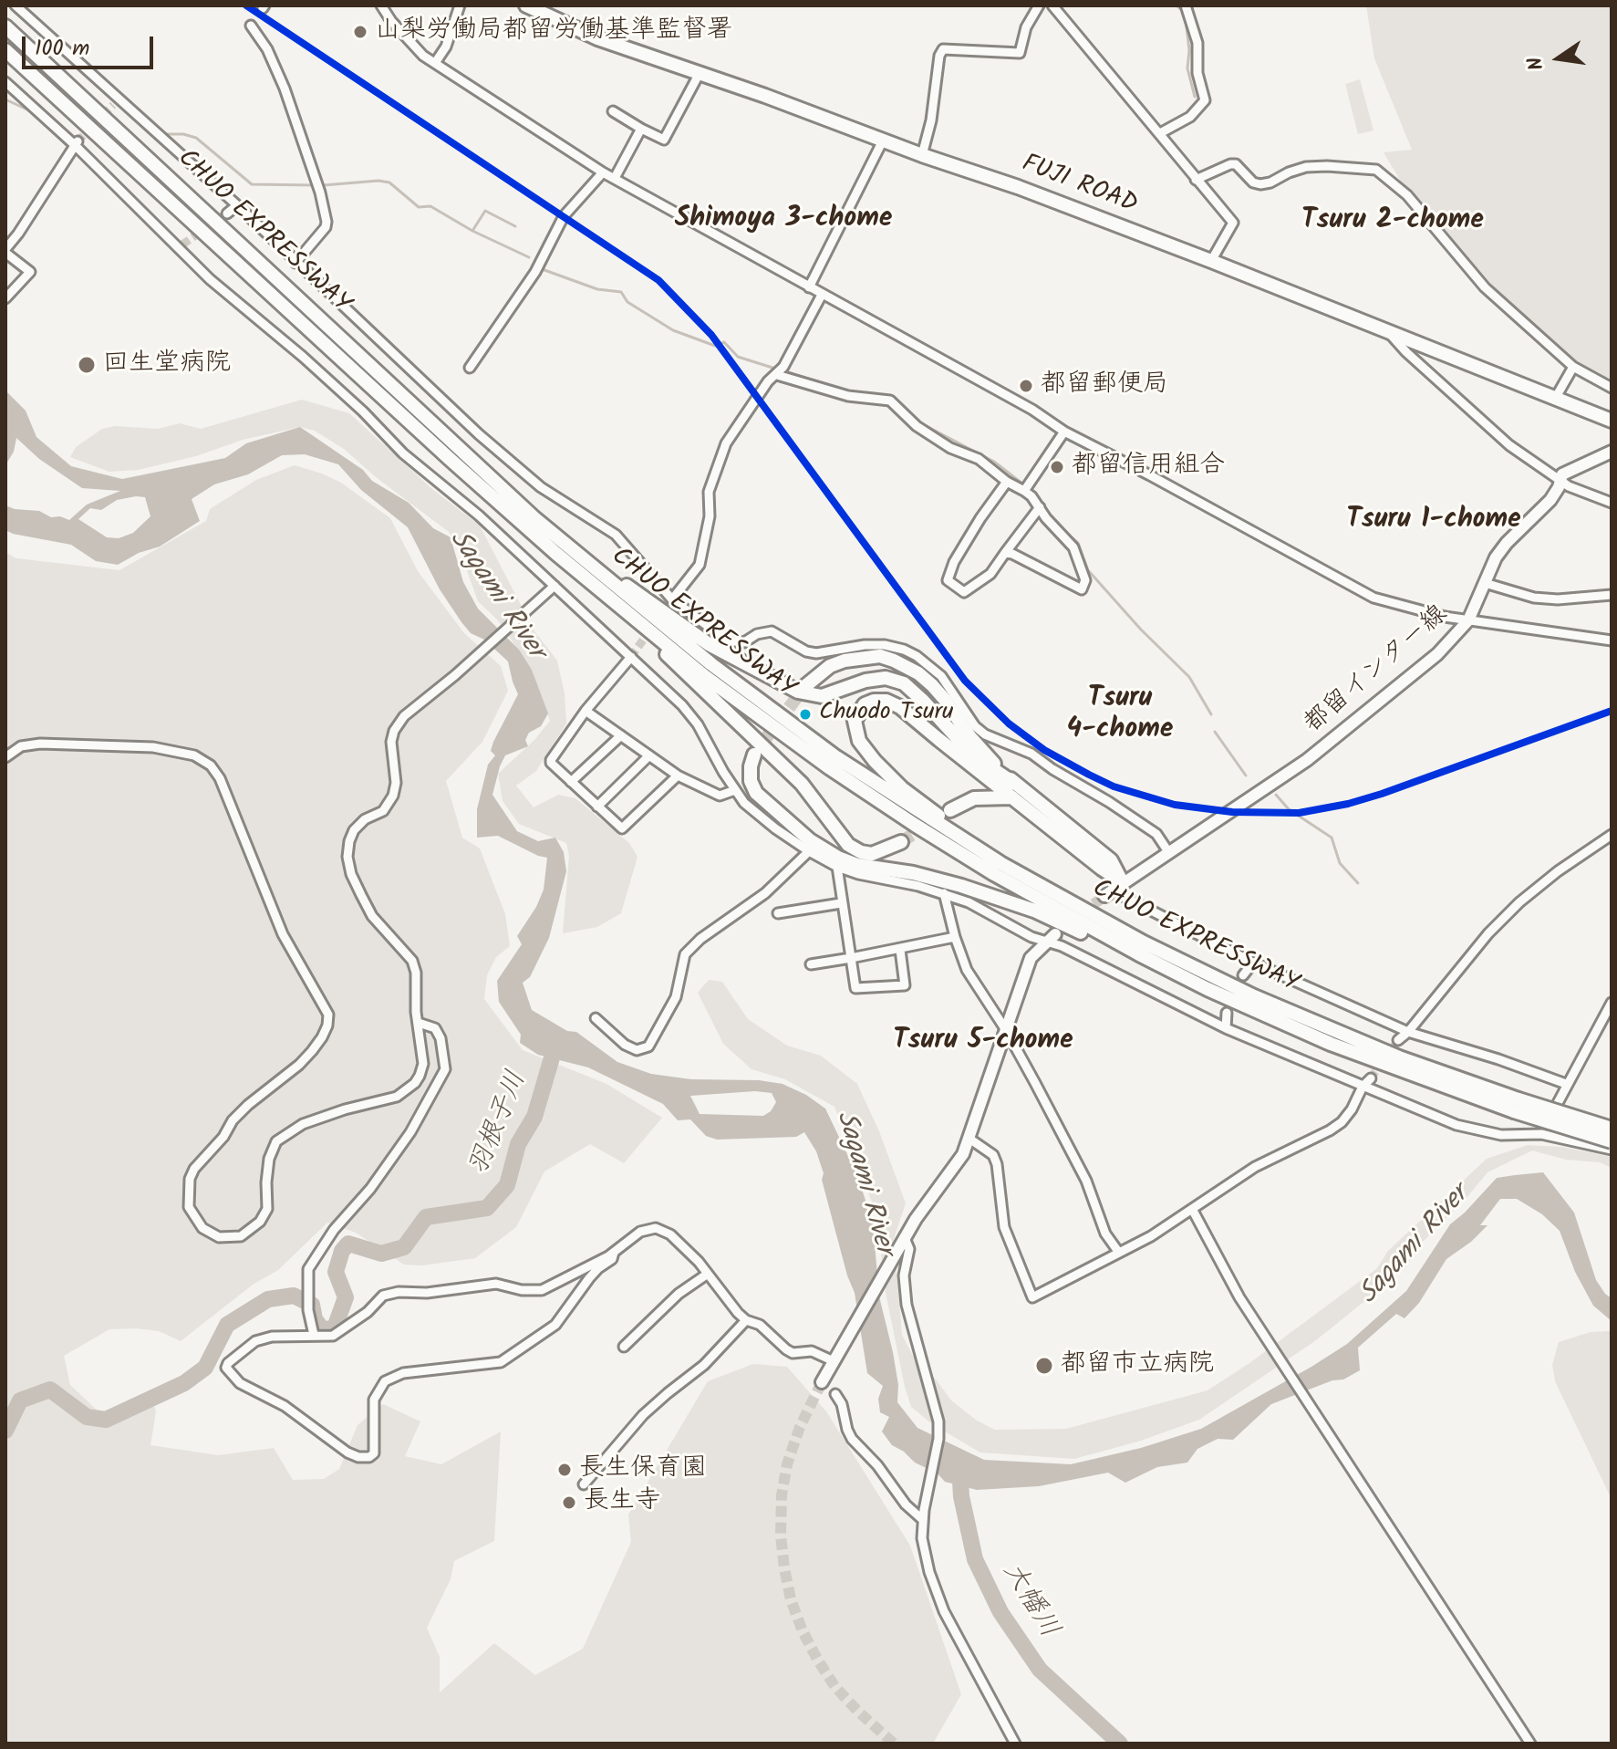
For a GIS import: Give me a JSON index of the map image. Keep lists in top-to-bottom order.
{
  "streets": {
    "highway": ["FUJI ROAD", "CHUO EXPRESSWAY"],
    "main road": ["都留インター線"]
  },
  "districts": [
    "Shimoya 3-chome",
    "Tsuru 2-chome",
    "Tsuru 1-chome",
    "Tsuru 4-chome",
    "Tsuru 5-chome"
  ],
  "water": ["Sagami River", "羽根子川", "大幡川"],
  "places": [
    "山梨労働局都留労働基準監督署",
    "回生堂病院",
    "都留郵便局",
    "都留信用組合",
    "Chuodo Tsuru",
    "都留市立病院",
    "長生保育園",
    "長生寺"
  ],
  "scale_bar": "100 m",
  "north": "left"
}
